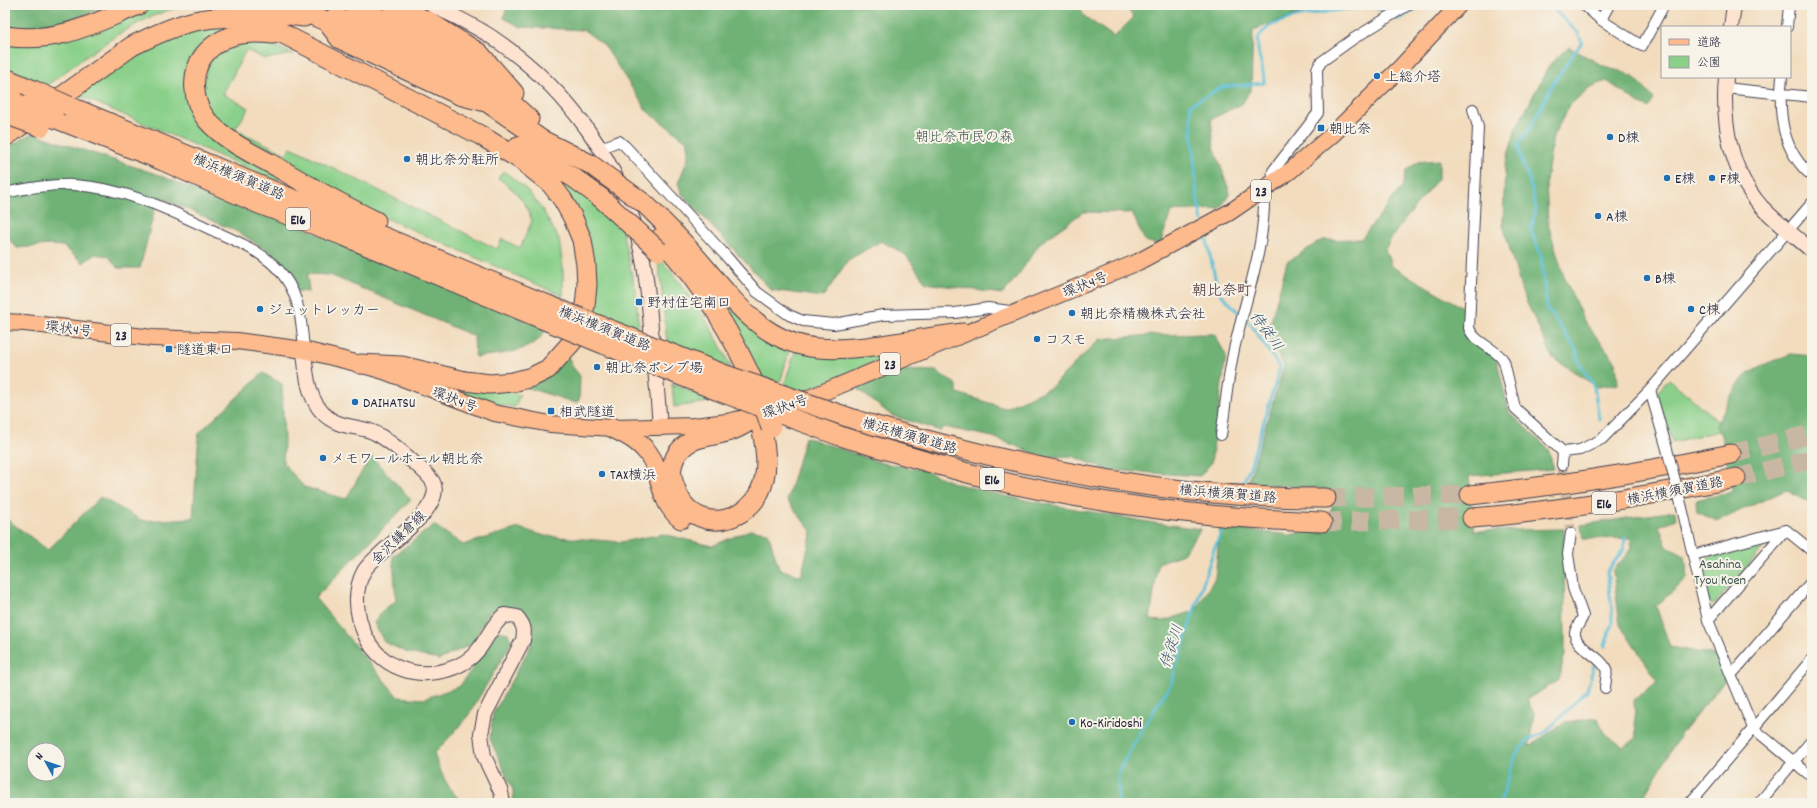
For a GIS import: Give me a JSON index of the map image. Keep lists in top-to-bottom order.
{
  "streets": {
    "highway": ["横浜横須賀道路", "E16"],
    "main road": ["23", "環状4号", "金沢鎌倉線"]
  },
  "crossings": [
    ["環状4号", "金沢鎌倉線"]
  ],
  "districts": ["朝比奈町"],
  "water": ["侍従川"],
  "parks": ["朝比奈市民の森", "Asahina Tyou Koen"],
  "places": {
    "other": [
      "上総介塔",
      "D棟",
      "朝比奈分駐所",
      "E棟",
      "F棟",
      "A棟",
      "B棟",
      "ジェットレッカー",
      "C棟",
      "朝比奈精機株式会社",
      "コスモ",
      "朝比奈ポンプ場",
      "DAIHATSU",
      "メモワールホール朝比奈",
      "TAX横浜",
      "Ko-Kiridoshi"
    ],
    "transit": [
      "朝比奈",
      "野村住宅南口",
      "隧道東口",
      "相武隧道"
    ]
  },
  "legend": ["道路", "公園"],
  "north": "top left"
}
